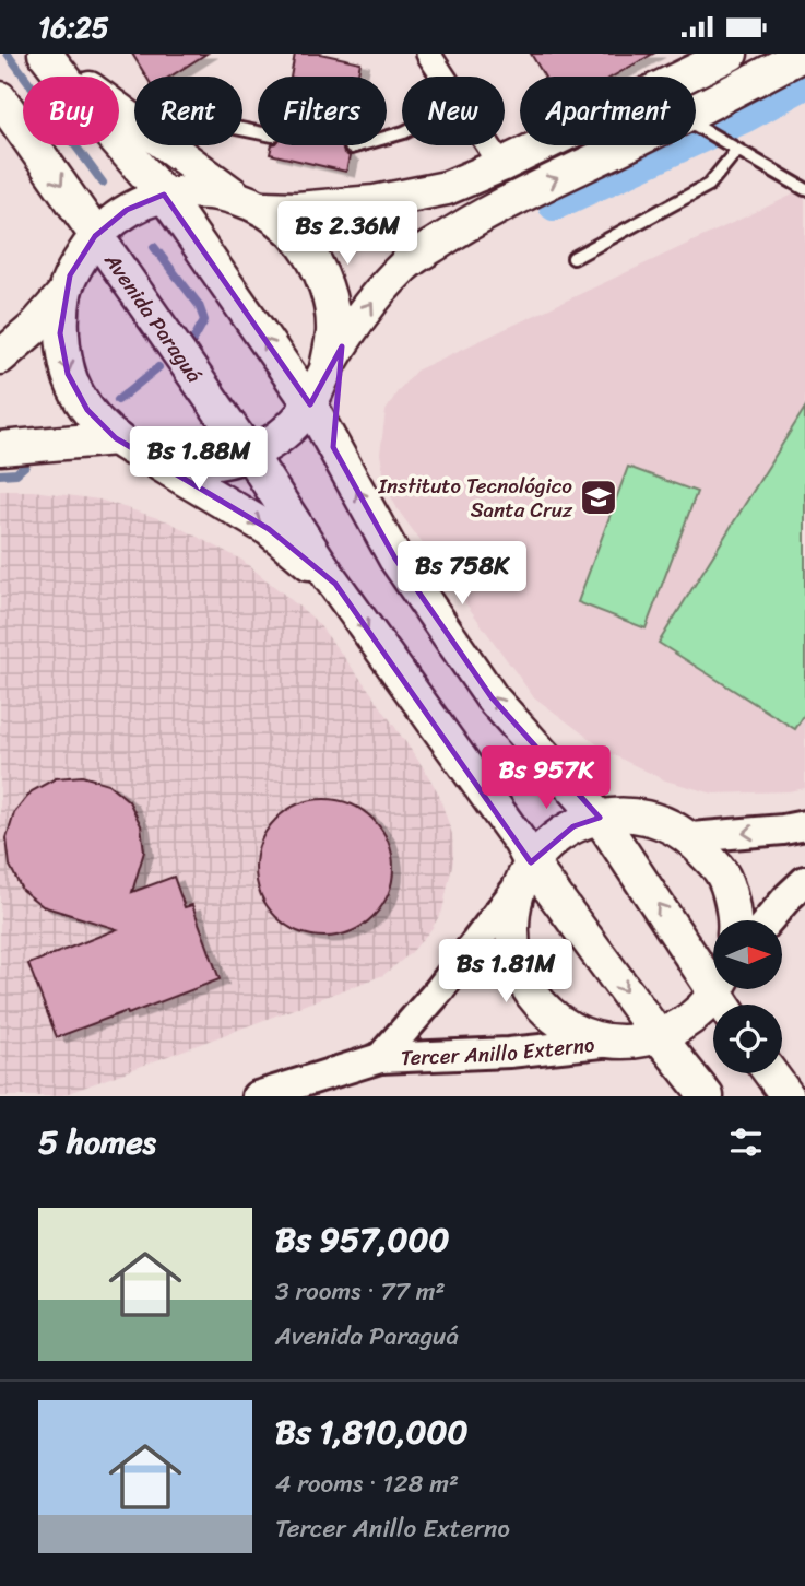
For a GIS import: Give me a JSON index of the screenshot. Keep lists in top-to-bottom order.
{
  "streets": {
    "main road": ["Avenida Paraguá"],
    "street": ["Tercer Anillo Externo"]
  },
  "crossings": [
    ["Avenida Paraguá", "Tercer Anillo Externo"]
  ],
  "places": {
    "school or university": ["Instituto Tecnológico Santa Cruz"]
  },
  "north": "right",
  "page": {
    "status": "16:25",
    "chip": [
      "Buy",
      "Rent",
      "Filters",
      "New",
      "Apartment"
    ],
    "price": [
      "Bs 2.36M",
      "Bs 1.88M",
      "Bs 758K",
      "Bs 957K",
      "Bs 1.81M"
    ],
    "heading": "5 homes",
    "list": [
      {
        "name": "Bs 957,000",
        "note": "3 rooms · 77 m² · Avenida Paraguá"
      },
      {
        "name": "Bs 1,810,000",
        "note": "4 rooms · 128 m² · Tercer Anillo Externo"
      }
    ]
  }
}
